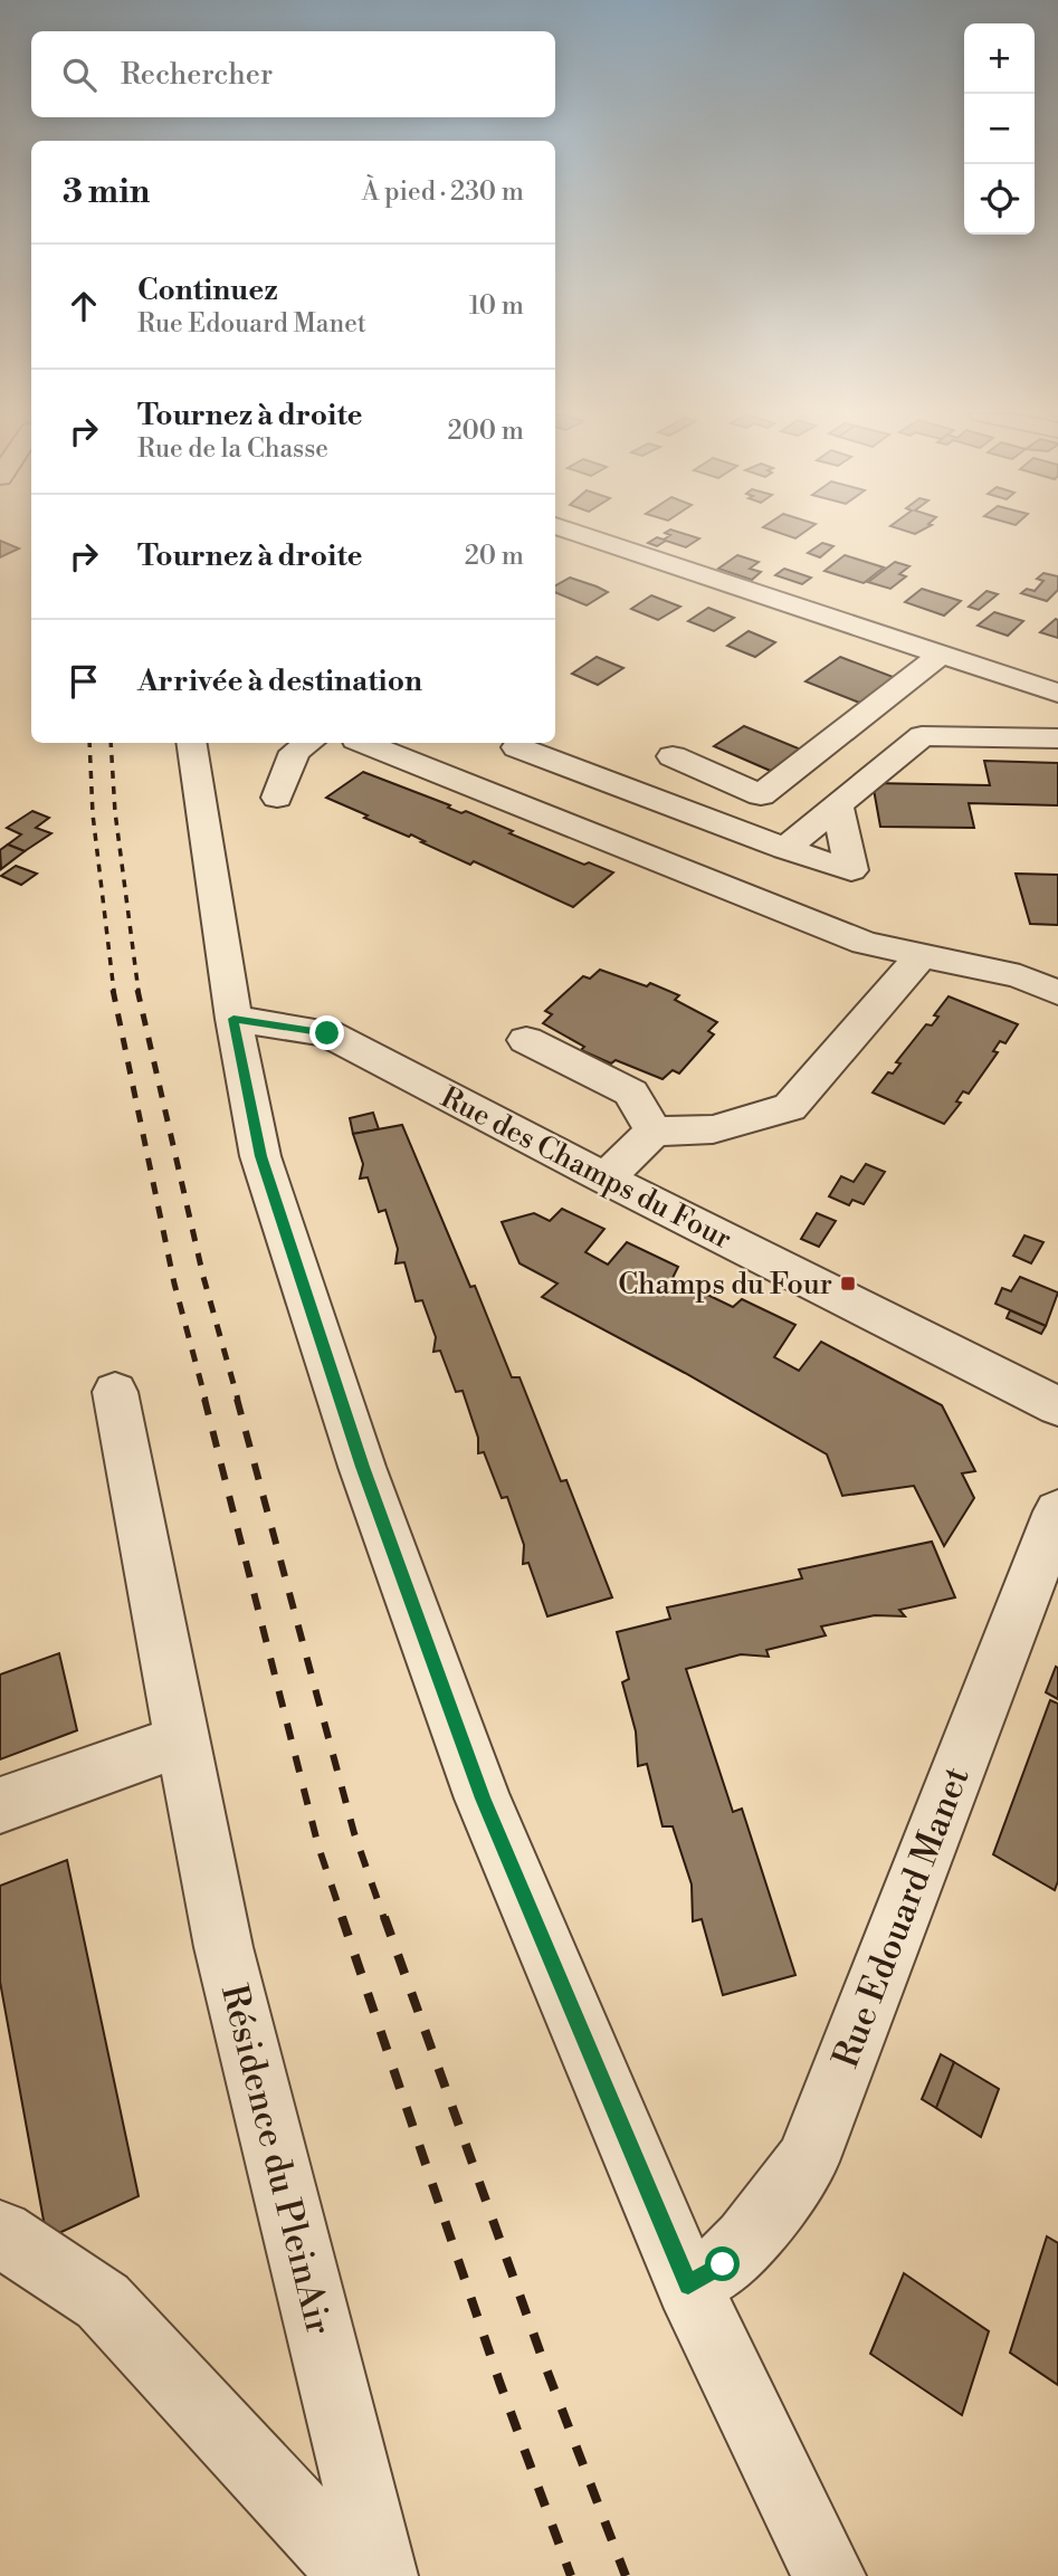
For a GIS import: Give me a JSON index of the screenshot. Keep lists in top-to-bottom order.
{
  "streets": {
    "street": ["Rue des Champs du Four", "Rue Edouard Manet", "Résidence du PleinAir"]
  },
  "places": {
    "transit": ["Champs du Four"]
  },
  "page": {
    "map_buttons": ["+", "−"],
    "search": "Rechercher",
    "heading": ["3 min", "À pied · 230 m"],
    "list": [
      ["Continuez", "Rue Edouard Manet", "10 m"],
      ["Tournez à droite", "Rue de la Chasse", "200 m"],
      ["Tournez à droite", "20 m"],
      "Arrivée à destination"
    ]
  }
}
